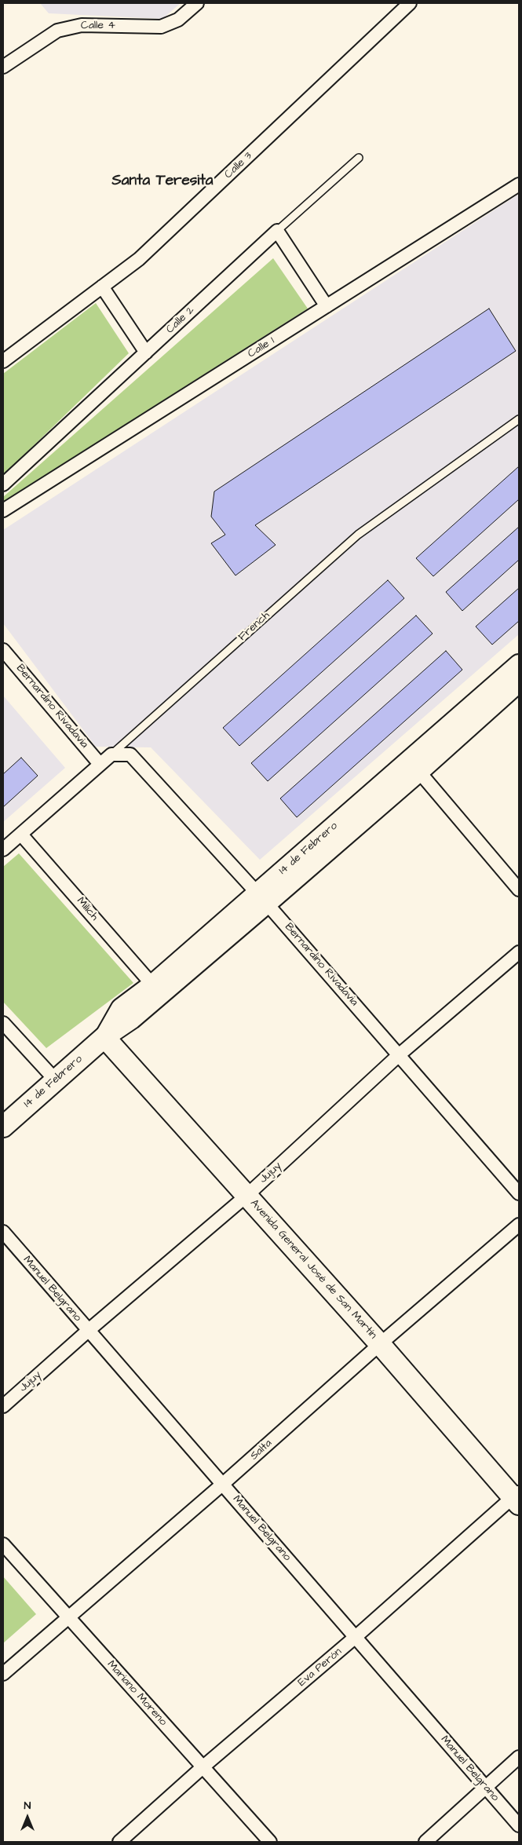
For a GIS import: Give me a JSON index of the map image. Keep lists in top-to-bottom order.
{
  "streets": {
    "main road": ["14 de Febrero", "Avenida General José de San Martín"],
    "street": [
      "Calle 4",
      "Calle 3",
      "Calle 2",
      "Calle 1",
      "French",
      "Bernardino Rivadavia",
      "Milich",
      "Jujuy",
      "Manuel Belgrano",
      "Salta",
      "Eva Perón",
      "Mariano Moreno"
    ]
  },
  "crossings": [
    ["French", "Bernardino Rivadavia"],
    ["French", "Milich"],
    ["Bernardino Rivadavia", "14 de Febrero"],
    ["Bernardino Rivadavia", "Jujuy"],
    ["14 de Febrero", "Milich"],
    ["14 de Febrero", "Avenida General José de San Martín"],
    ["Jujuy", "Avenida General José de San Martín"],
    ["Jujuy", "Manuel Belgrano"],
    ["Avenida General José de San Martín", "Salta"],
    ["Avenida General José de San Martín", "Eva Perón"],
    ["Manuel Belgrano", "Salta"],
    ["Manuel Belgrano", "Eva Perón"],
    ["Salta", "Mariano Moreno"],
    ["Eva Perón", "Mariano Moreno"]
  ],
  "districts": ["Santa Teresita"],
  "north": "top"
}
